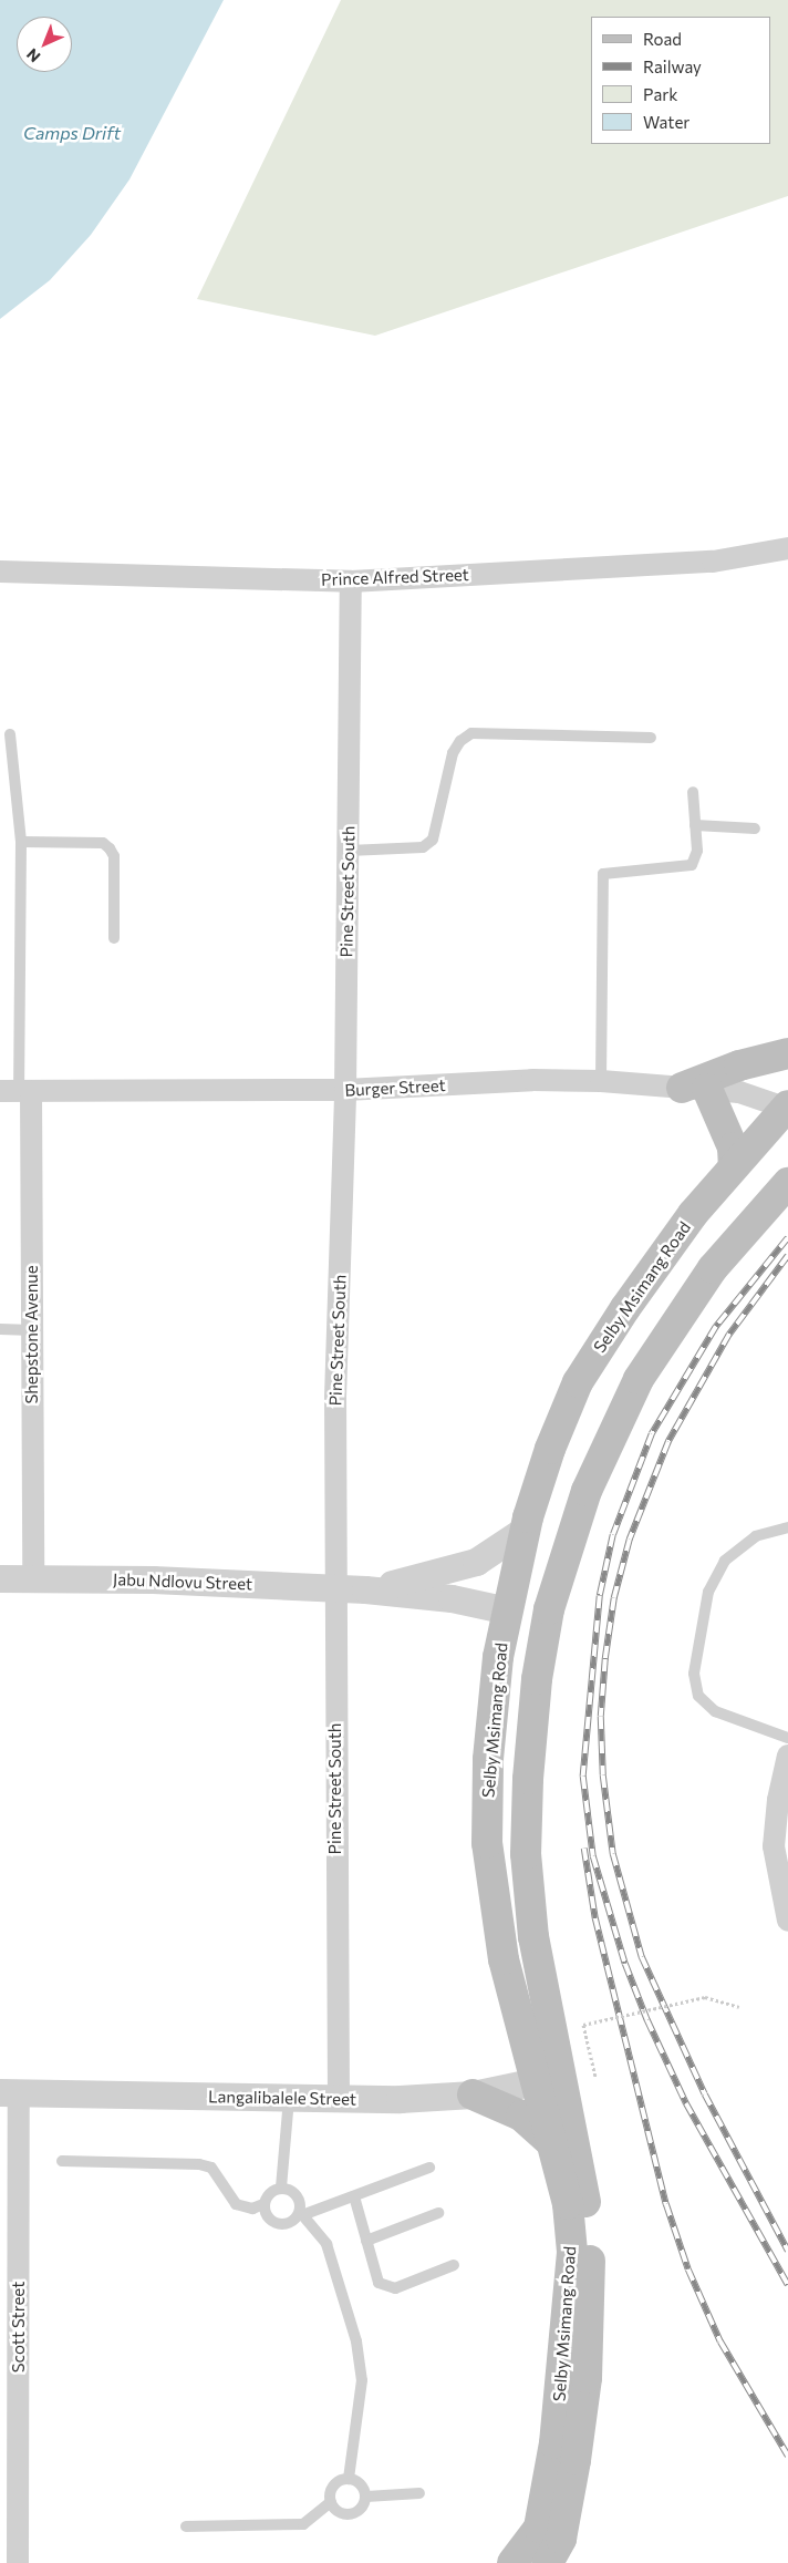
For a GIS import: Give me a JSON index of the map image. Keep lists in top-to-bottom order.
{
  "streets": {
    "main road": ["Selby Msimang Road"],
    "street": [
      "Prince Alfred Street",
      "Pine Street South",
      "Burger Street",
      "Shepstone Avenue",
      "Jabu Ndlovu Street",
      "Langalibalele Street",
      "Scott Street"
    ]
  },
  "crossings": [
    ["Prince Alfred Street", "Pine Street South"],
    ["Pine Street South", "Burger Street"],
    ["Pine Street South", "Jabu Ndlovu Street"],
    ["Pine Street South", "Langalibalele Street"],
    ["Burger Street", "Selby Msimang Road"],
    ["Burger Street", "Shepstone Avenue"],
    ["Selby Msimang Road", "Jabu Ndlovu Street"],
    ["Selby Msimang Road", "Langalibalele Street"],
    ["Shepstone Avenue", "Jabu Ndlovu Street"],
    ["Langalibalele Street", "Scott Street"]
  ],
  "water": ["Camps Drift"],
  "legend": [
    "Road",
    "Railway",
    "Park",
    "Water"
  ],
  "north": "bottom left"
}
